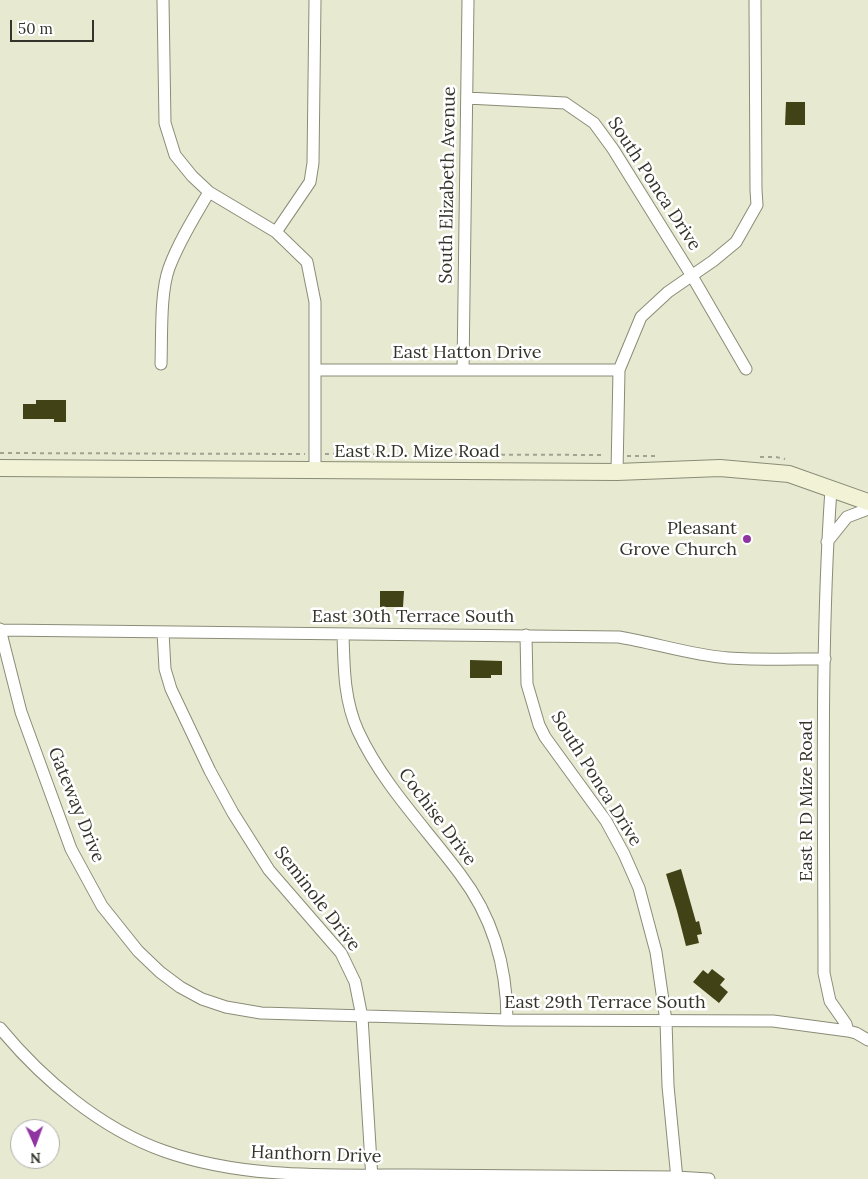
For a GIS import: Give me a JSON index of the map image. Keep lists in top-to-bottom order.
{
  "streets": {
    "main road": ["East R.D. Mize Road"],
    "street": [
      "South Ponca Drive",
      "South Elizabeth Avenue",
      "East Hatton Drive",
      "East 30th Terrace South",
      "East R D Mize Road",
      "Gateway Drive",
      "Cochise Drive",
      "Seminole Drive",
      "East 29th Terrace South",
      "Hanthorn Drive"
    ]
  },
  "crossings": [
    ["South Ponca Drive", "South Elizabeth Avenue"],
    ["South Ponca Drive", "East 30th Terrace South"],
    ["South Ponca Drive", "East 29th Terrace South"],
    ["South Ponca Drive", "Hanthorn Drive"],
    ["South Elizabeth Avenue", "East Hatton Drive"],
    ["East R.D. Mize Road", "East R D Mize Road"],
    ["East 30th Terrace South", "East R D Mize Road"],
    ["East 30th Terrace South", "Gateway Drive"],
    ["East 30th Terrace South", "Cochise Drive"],
    ["East 30th Terrace South", "Seminole Drive"],
    ["East R D Mize Road", "East 29th Terrace South"],
    ["Gateway Drive", "Seminole Drive"],
    ["Gateway Drive", "East 29th Terrace South"],
    ["Cochise Drive", "East 29th Terrace South"],
    ["Seminole Drive", "East 29th Terrace South"],
    ["Seminole Drive", "Hanthorn Drive"]
  ],
  "places": ["Pleasant Grove Church"],
  "scale_bar": "50 m",
  "north": "bottom"
}
